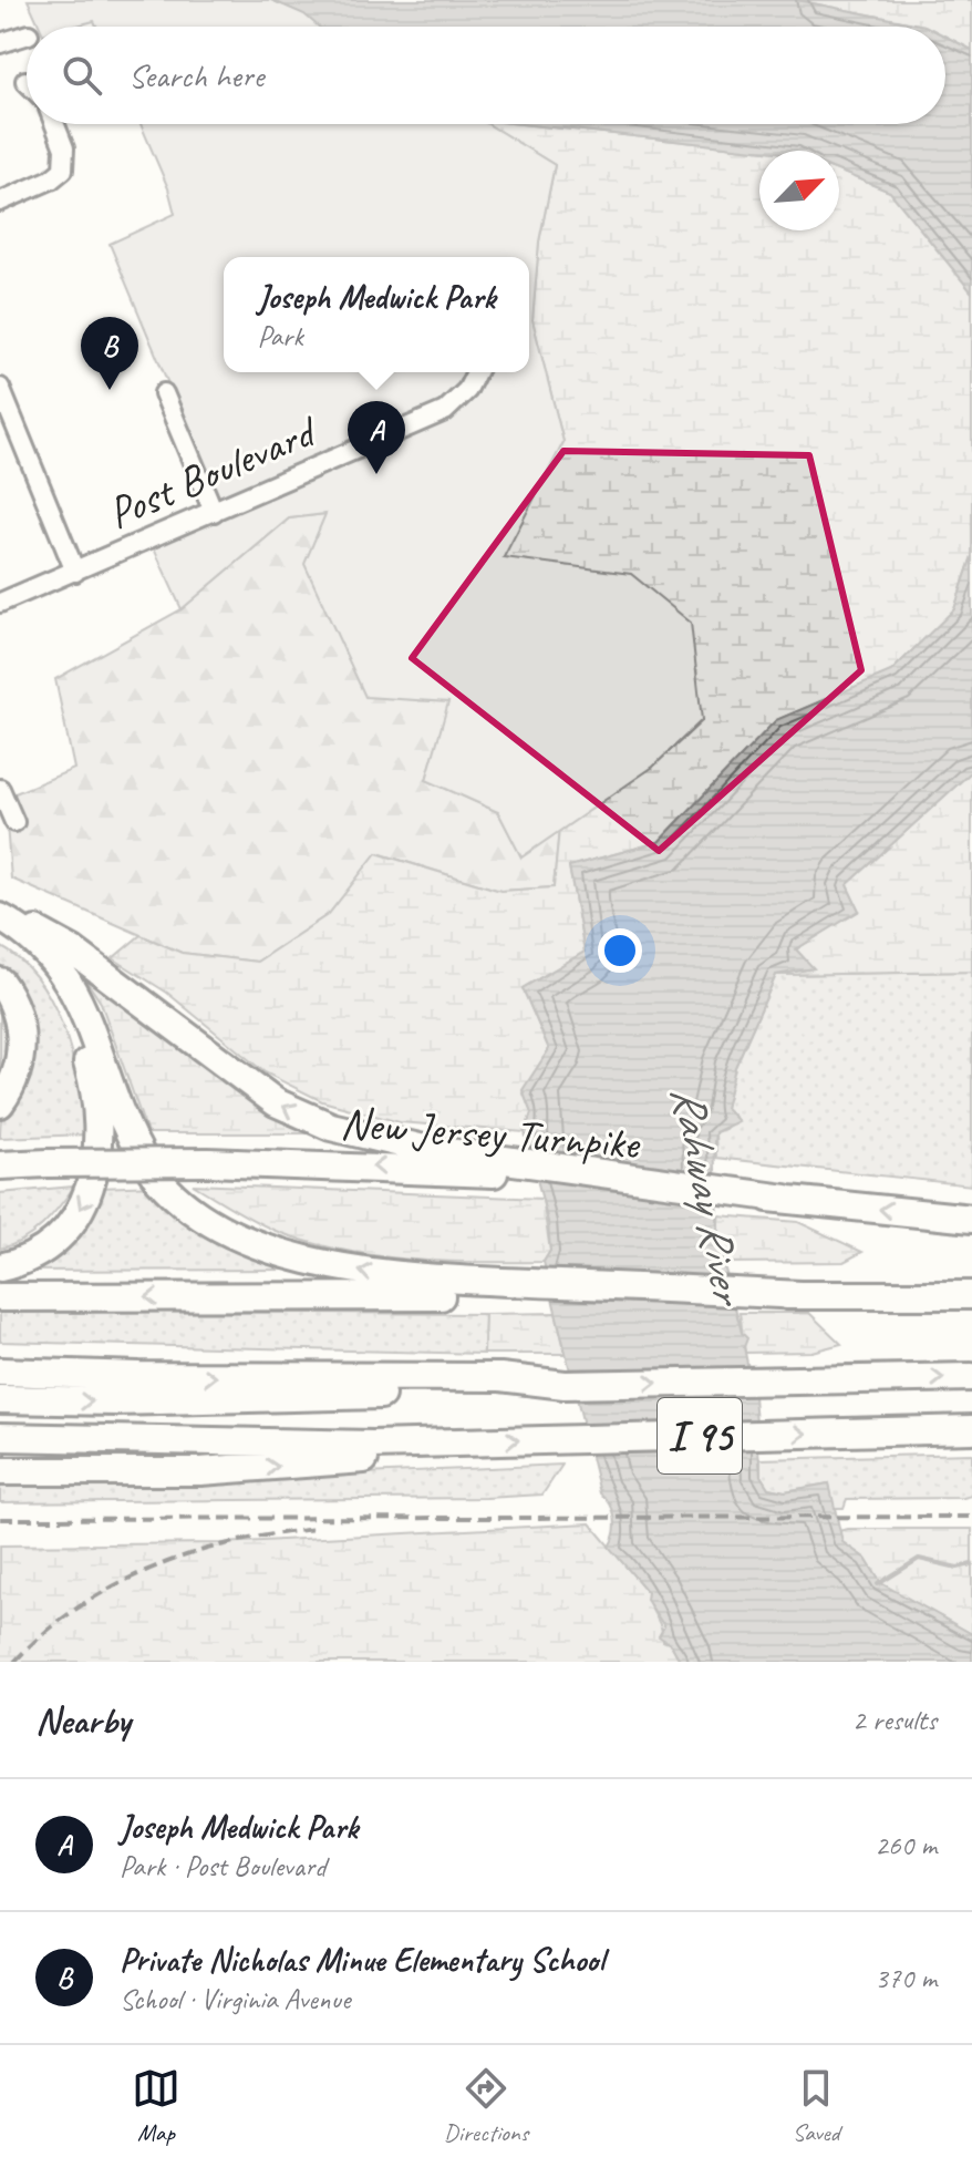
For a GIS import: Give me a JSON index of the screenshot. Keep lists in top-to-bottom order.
{
  "streets": {
    "highway": ["New Jersey Turnpike", "I 95"],
    "street": ["Post Boulevard"]
  },
  "water": ["Rahway River"],
  "north": "top right",
  "page": {
    "search": "Search here",
    "popup": ["Joseph Medwick Park", "Park"],
    "pins": ["B", "A"],
    "heading": ["Nearby", "2 results"],
    "list": [
      {
        "mark": "A",
        "name": "Joseph Medwick Park",
        "note": "Park · Post Boulevard",
        "value": "260 m"
      },
      {
        "mark": "B",
        "name": "Private Nicholas Minue Elementary School",
        "note": "School · Virginia Avenue",
        "value": "370 m"
      }
    ],
    "nav": ["Map", "Directions", "Saved"]
  }
}
